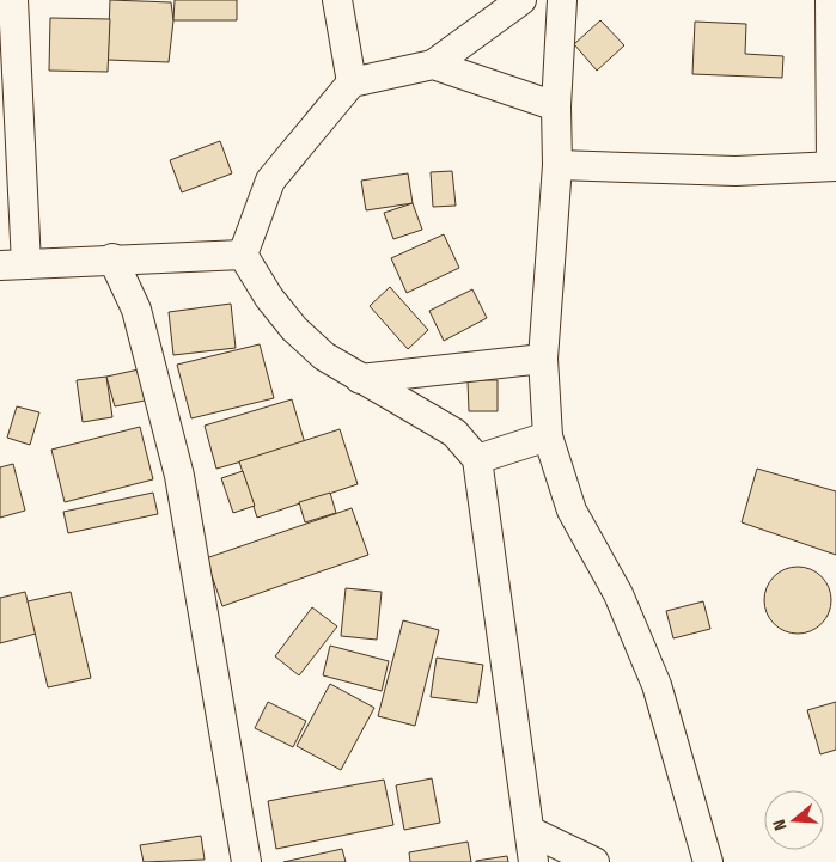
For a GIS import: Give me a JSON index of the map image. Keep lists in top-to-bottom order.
{
  "north": "left"
}
